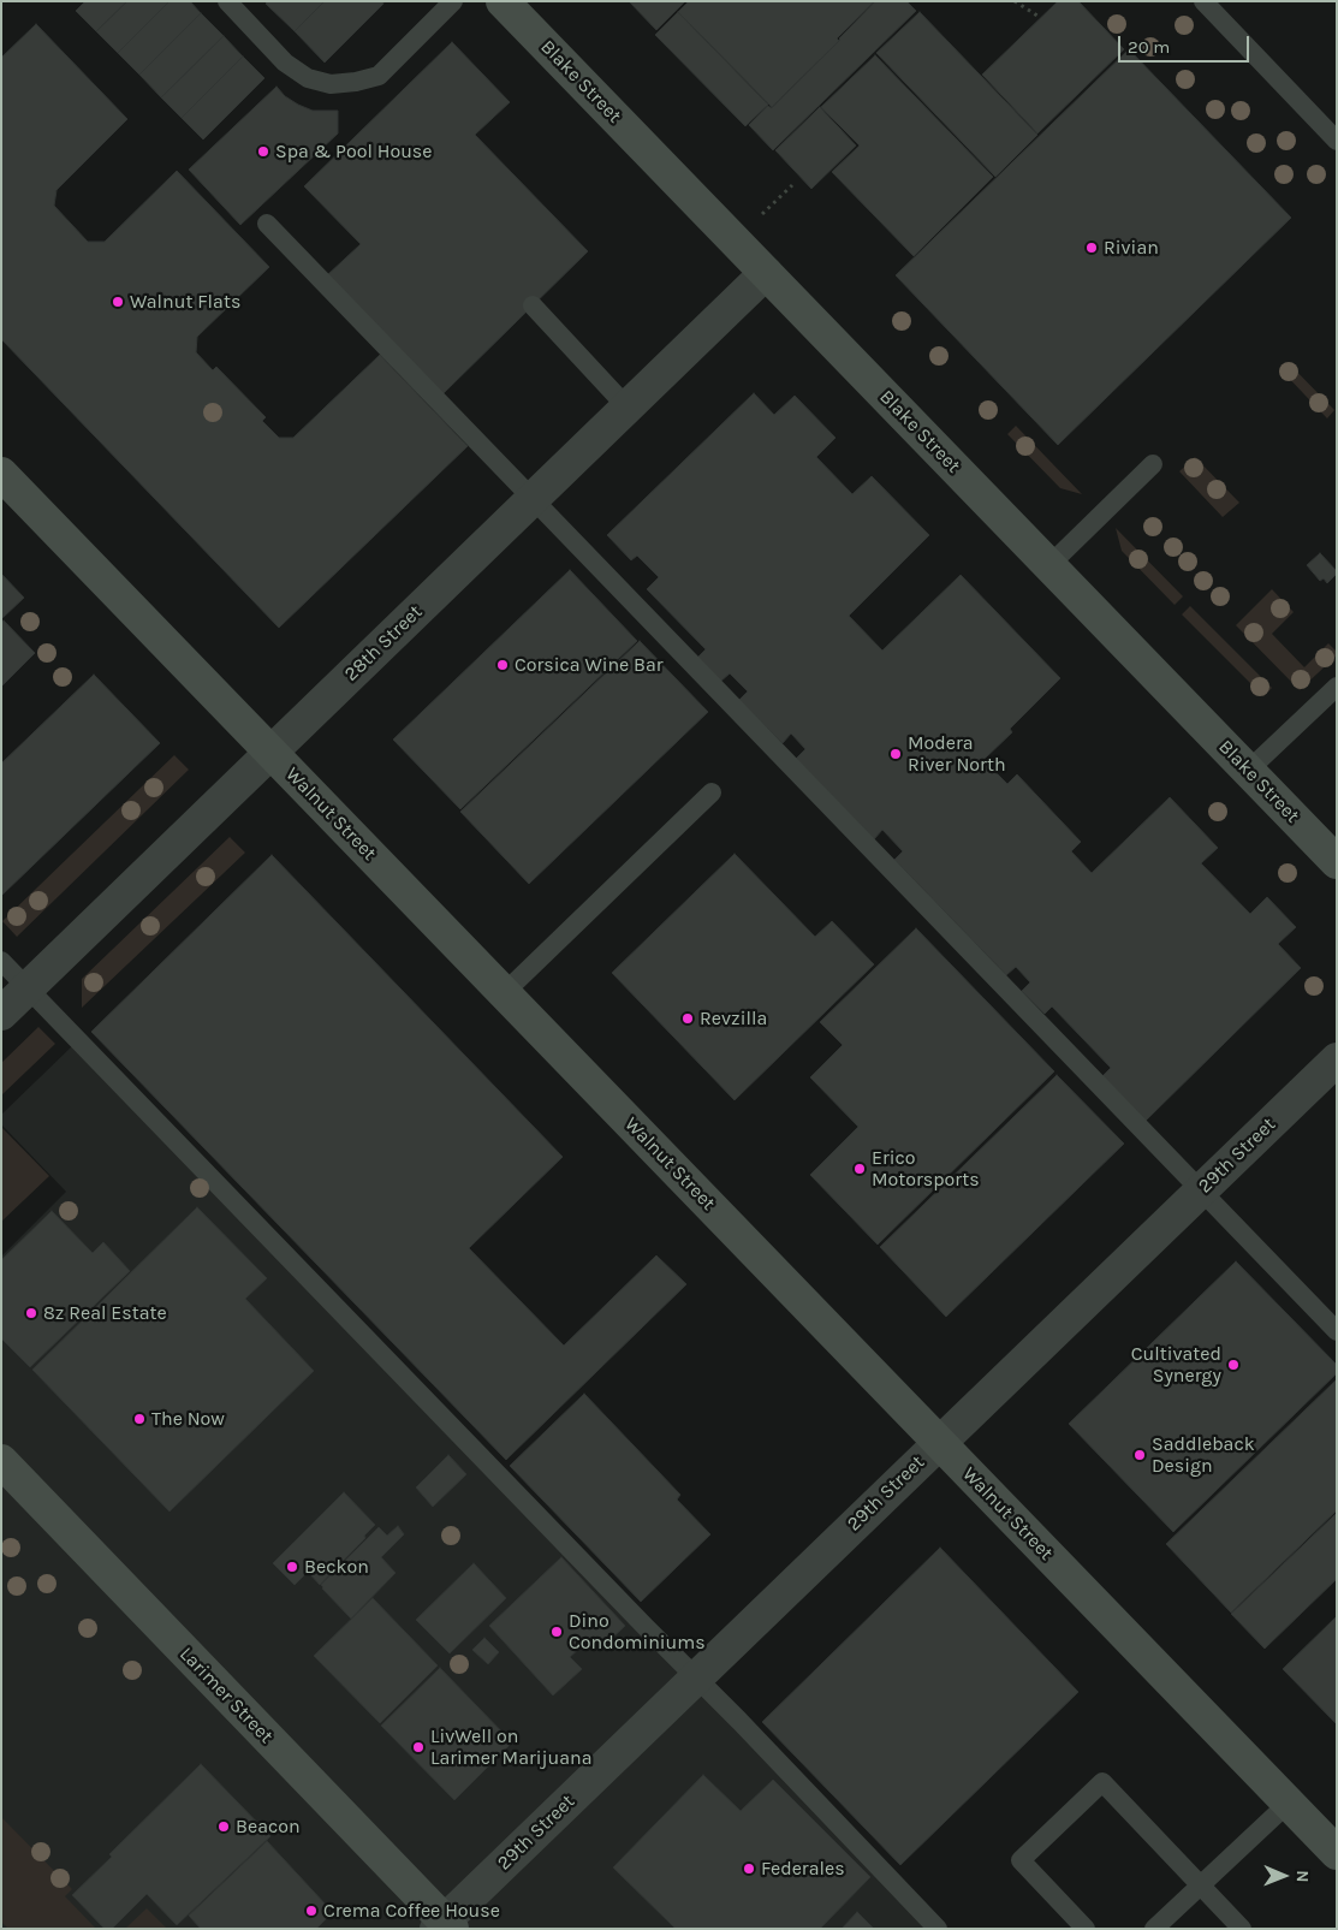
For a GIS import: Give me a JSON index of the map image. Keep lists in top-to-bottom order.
{
  "streets": {
    "street": [
      "Blake Street",
      "28th Street",
      "Walnut Street",
      "29th Street",
      "Larimer Street"
    ]
  },
  "crossings": [
    ["Blake Street", "28th Street"],
    ["28th Street", "Walnut Street"],
    ["Walnut Street", "29th Street"],
    ["29th Street", "Larimer Street"]
  ],
  "places": [
    "Spa & Pool House",
    "Rivian",
    "Walnut Flats",
    "Corsica Wine Bar",
    "Modera River North",
    "Revzilla",
    "Erico Motorsports",
    "8z Real Estate",
    "Cultivated Synergy",
    "The Now",
    "Saddleback Design",
    "Beckon",
    "Dino Condominiums",
    "LivWell on Larimer Marijuana",
    "Beacon",
    "Federales",
    "Crema Coffee House"
  ],
  "scale_bar": "20 m",
  "north": "right"
}
